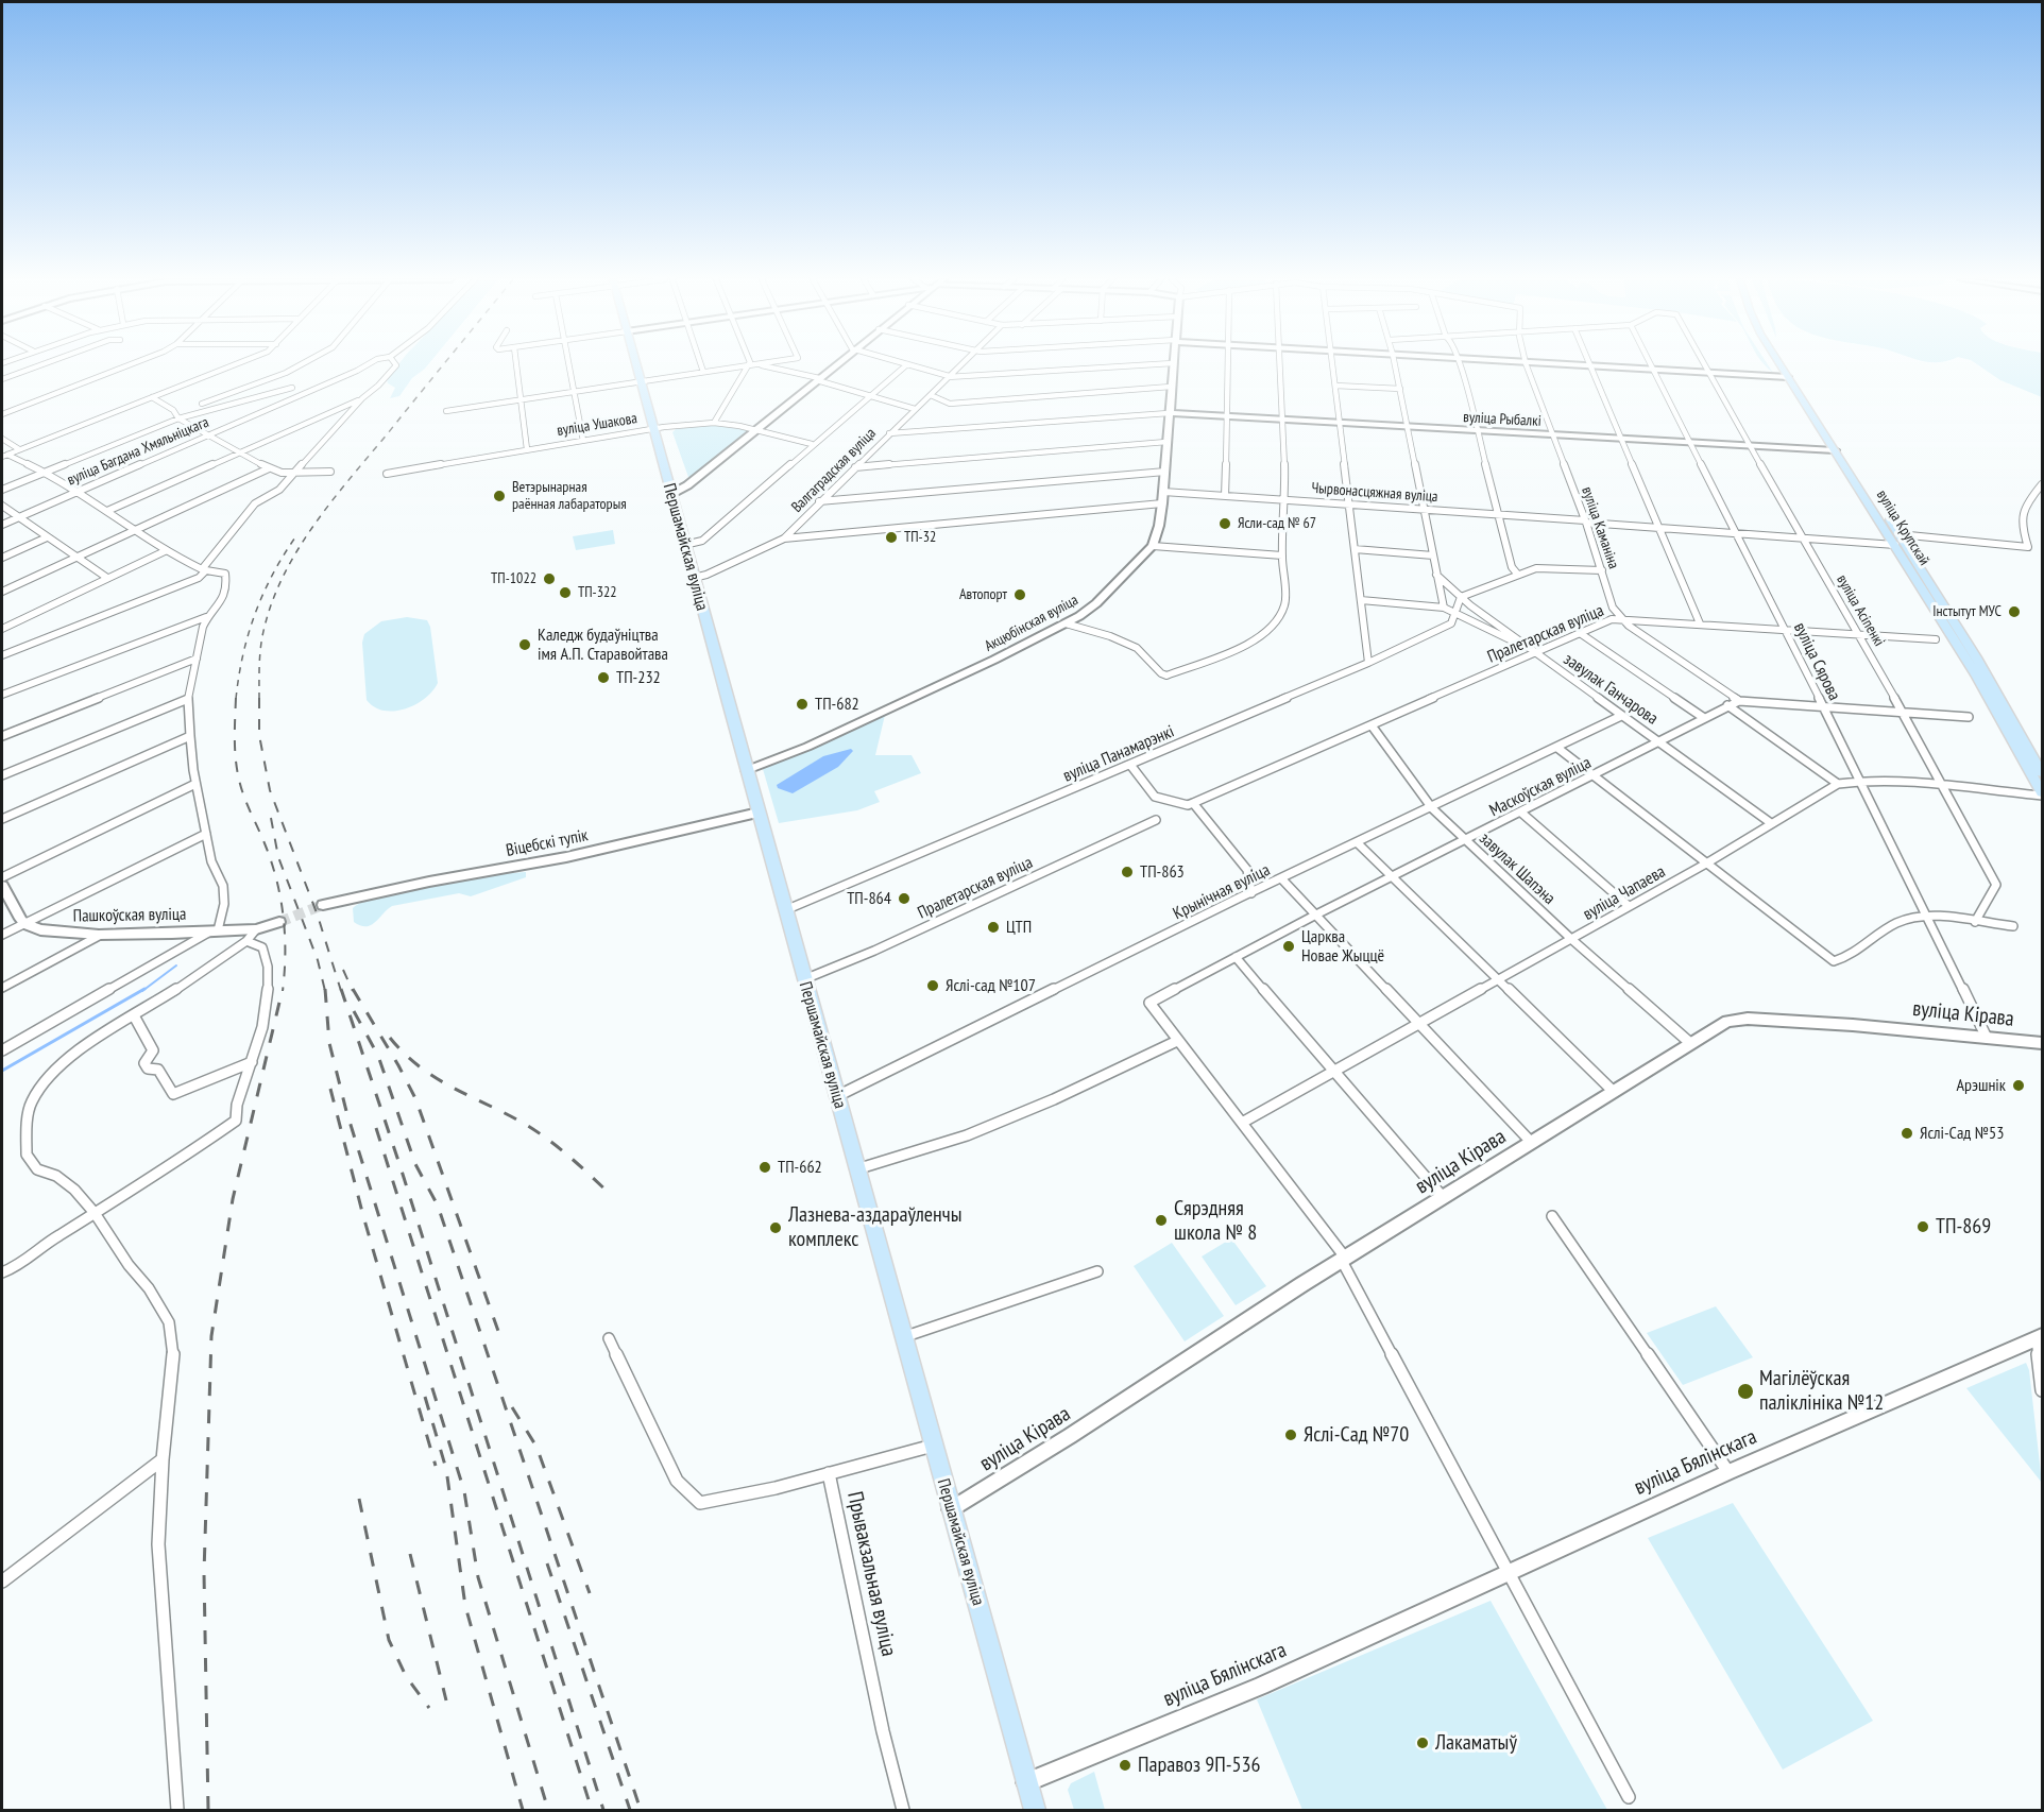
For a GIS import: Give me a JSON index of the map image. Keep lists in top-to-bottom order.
{
  "streets": {
    "main road": ["вуліца Крупскай", "Першамайская вуліца"],
    "street": [
      "вуліца Рыбалкі",
      "вуліца Ушакова",
      "вуліца Багдана Хмяльніцкага",
      "Валгаградская вуліца",
      "Чырвонасцяжная вуліца",
      "вуліца Каманіна",
      "вуліца Асіпенкі",
      "Акцюбінская вуліца",
      "Пралетарская вуліца",
      "вуліца Сярова",
      "завулак Ганчарова",
      "вуліца Панамарэнкі",
      "Маскоўская вуліца",
      "Віцебскі тупік",
      "завулак Шапэна",
      "Крынічная вуліца",
      "вуліца Чапаева",
      "Пашкоўская вуліца",
      "вуліца Кірава",
      "вуліца Бялінскага",
      "Прывакзальная вуліца"
    ]
  },
  "crossings": [
    ["вуліца Рыбалкі", "вуліца Каманіна"],
    ["вуліца Рыбалкі", "вуліца Крупскай"],
    ["вуліца Рыбалкі", "вуліца Асіпенкі"],
    ["вуліца Рыбалкі", "вуліца Сярова"],
    ["вуліца Ушакова", "Першамайская вуліца"],
    ["Валгаградская вуліца", "Першамайская вуліца"],
    ["Чырвонасцяжная вуліца", "вуліца Каманіна"],
    ["Чырвонасцяжная вуліца", "вуліца Крупскай"],
    ["Чырвонасцяжная вуліца", "вуліца Асіпенкі"],
    ["Чырвонасцяжная вуліца", "вуліца Сярова"],
    ["вуліца Каманіна", "Пралетарская вуліца"],
    ["вуліца Каманіна", "Маскоўская вуліца"],
    ["вуліца Крупскай", "вуліца Чапаева"],
    ["Першамайская вуліца", "Акцюбінская вуліца"],
    ["Першамайская вуліца", "Пралетарская вуліца"],
    ["Першамайская вуліца", "вуліца Панамарэнкі"],
    ["Першамайская вуліца", "Віцебскі тупік"],
    ["Першамайская вуліца", "Крынічная вуліца"],
    ["Першамайская вуліца", "вуліца Кірава"],
    ["Першамайская вуліца", "вуліца Бялінскага"],
    ["вуліца Асіпенкі", "Пралетарская вуліца"],
    ["вуліца Асіпенкі", "Маскоўская вуліца"],
    ["вуліца Асіпенкі", "вуліца Чапаева"],
    ["Пралетарская вуліца", "вуліца Сярова"],
    ["Пралетарская вуліца", "завулак Ганчарова"],
    ["Пралетарская вуліца", "завулак Шапэна"],
    ["вуліца Сярова", "Маскоўская вуліца"],
    ["вуліца Сярова", "вуліца Чапаева"],
    ["вуліца Сярова", "вуліца Кірава"],
    ["завулак Ганчарова", "Маскоўская вуліца"],
    ["завулак Ганчарова", "Крынічная вуліца"],
    ["завулак Ганчарова", "вуліца Чапаева"],
    ["Маскоўская вуліца", "завулак Шапэна"],
    ["завулак Шапэна", "Крынічная вуліца"],
    ["завулак Шапэна", "вуліца Чапаева"],
    ["завулак Шапэна", "вуліца Кірава"]
  ],
  "places": [
    "Ветэрынарная раённая лабараторыя",
    "Ясли-сад № 67",
    "ТП-32",
    "ТП-1022",
    "ТП-322",
    "Автопорт",
    "Інстытут МУС",
    "Каледж будаўніцтва імя А.П. Старавойтава",
    "ТП-232",
    "ТП-682",
    "ТП-863",
    "ТП-864",
    "ЦТП",
    "Царква Новае Жыццё",
    "Яслі-сад №107",
    "Арэшнік",
    "Яслі-Сад №53",
    "ТП-662",
    "Сярэдняя школа № 8",
    "ТП-869",
    "Лазнева-аздараўленчы комплекс",
    "Магілёўская паліклініка №12",
    "Яслі-Сад №70",
    "Лакаматыў",
    "Паравоз 9П-536"
  ]
}
